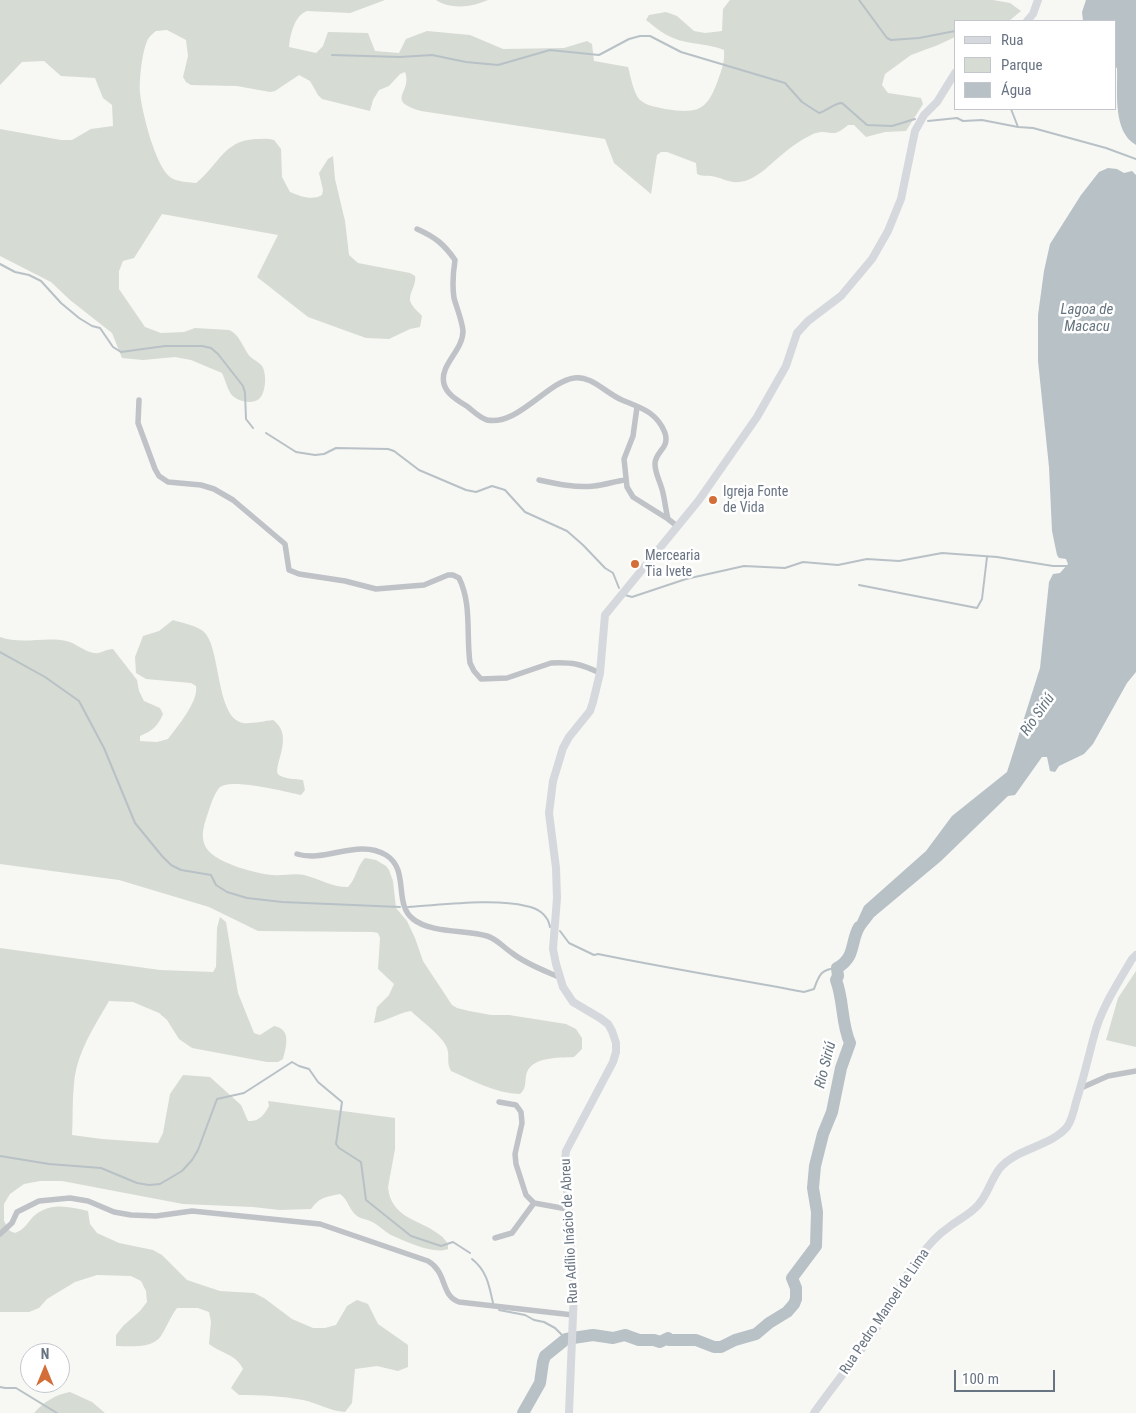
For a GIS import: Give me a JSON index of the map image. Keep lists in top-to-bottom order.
{
  "streets": {
    "street": ["Rua Adílio Inácio de Abreu", "Rua Pedro Manoel de Lima"]
  },
  "water": ["Lagoa de Macacu", "Rio Siriú"],
  "places": ["Igreja Fonte de Vida", "Mercearia Tia Ivete"],
  "legend": ["Rua", "Parque", "Água"],
  "scale_bar": "100 m",
  "north": "top"
}
